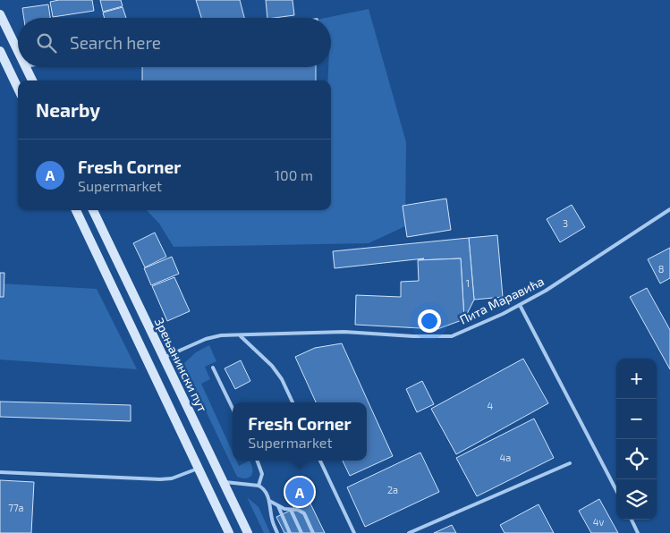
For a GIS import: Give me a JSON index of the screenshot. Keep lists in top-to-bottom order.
{
  "streets": {
    "main road": ["Зрењанински пут"],
    "lane": ["Пита Маравића"]
  },
  "crossings": [
    ["Пита Маравића", "Зрењанински пут"]
  ],
  "house_numbers": [
    "3",
    "8",
    "1",
    "4",
    "4a",
    "2a",
    "77a",
    "4v"
  ],
  "page": {
    "search": "Search here",
    "heading": "Nearby",
    "list": [
      {
        "mark": "A",
        "name": "Fresh Corner",
        "note": "Supermarket",
        "value": "100 m"
      }
    ],
    "map_buttons": ["+", "−"],
    "popup": ["Fresh Corner", "Supermarket"],
    "pins": "A"
  }
}
